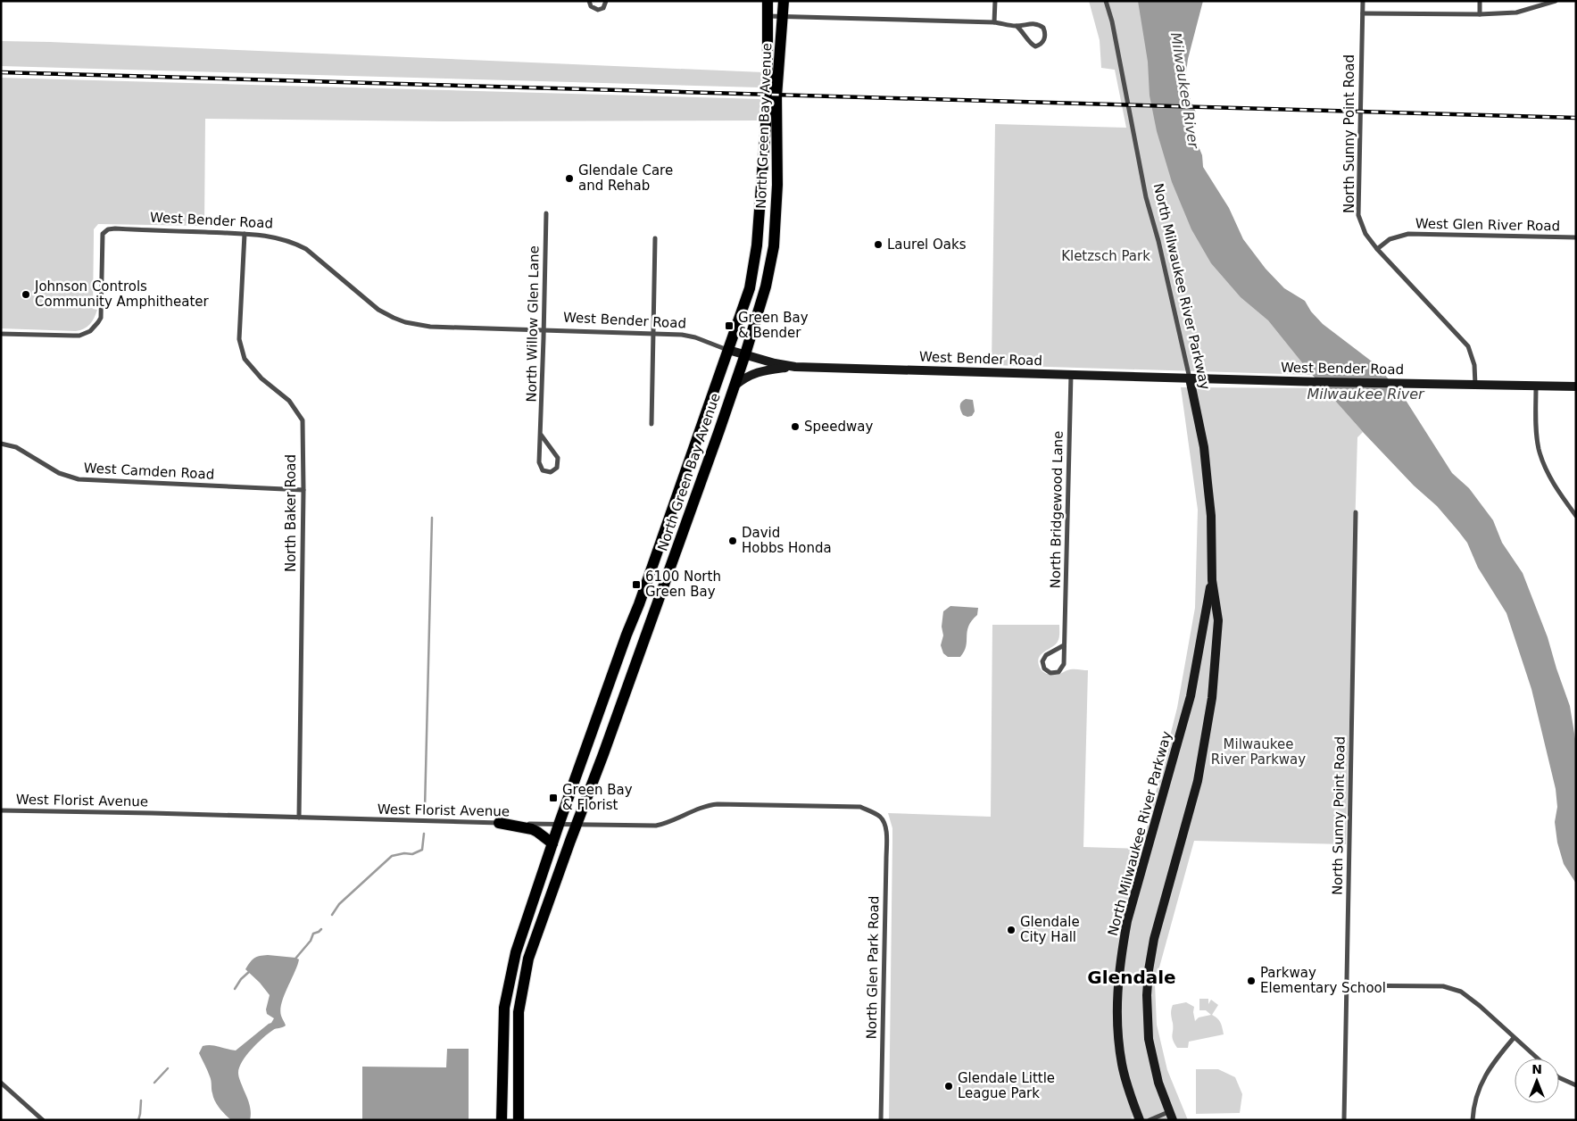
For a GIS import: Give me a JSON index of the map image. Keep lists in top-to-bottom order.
{
  "streets": {
    "main road": ["North Green Bay Avenue"],
    "street": [
      "North Sunny Point Road",
      "West Bender Road",
      "West Glen River Road",
      "North Milwaukee River Parkway",
      "North Willow Glen Lane",
      "West Camden Road",
      "North Bridgewood Lane",
      "North Baker Road",
      "West Florist Avenue",
      "North Glen Park Road"
    ]
  },
  "crossings": [
    ["North Green Bay Avenue", "West Bender Road"],
    ["North Green Bay Avenue", "West Florist Avenue"],
    ["North Sunny Point Road", "West Bender Road"],
    ["North Sunny Point Road", "West Glen River Road"],
    ["West Bender Road", "North Milwaukee River Parkway"],
    ["West Bender Road", "North Willow Glen Lane"],
    ["West Bender Road", "North Bridgewood Lane"],
    ["West Bender Road", "North Baker Road"],
    ["West Camden Road", "North Baker Road"],
    ["North Baker Road", "West Florist Avenue"],
    ["West Florist Avenue", "North Glen Park Road"]
  ],
  "districts": ["Glendale"],
  "water": ["Milwaukee River"],
  "parks": ["Kletzsch Park", "Milwaukee River Parkway"],
  "places": {
    "other": [
      "Glendale Care and Rehab",
      "Laurel Oaks",
      "Johnson Controls Community Amphitheater",
      "Speedway",
      "David Hobbs Honda",
      "Glendale City Hall",
      "Parkway Elementary School",
      "Glendale Little League Park"
    ],
    "transit": ["Green Bay & Bender", "6100 North Green Bay", "Green Bay & Florist"]
  },
  "north": "top"
}
